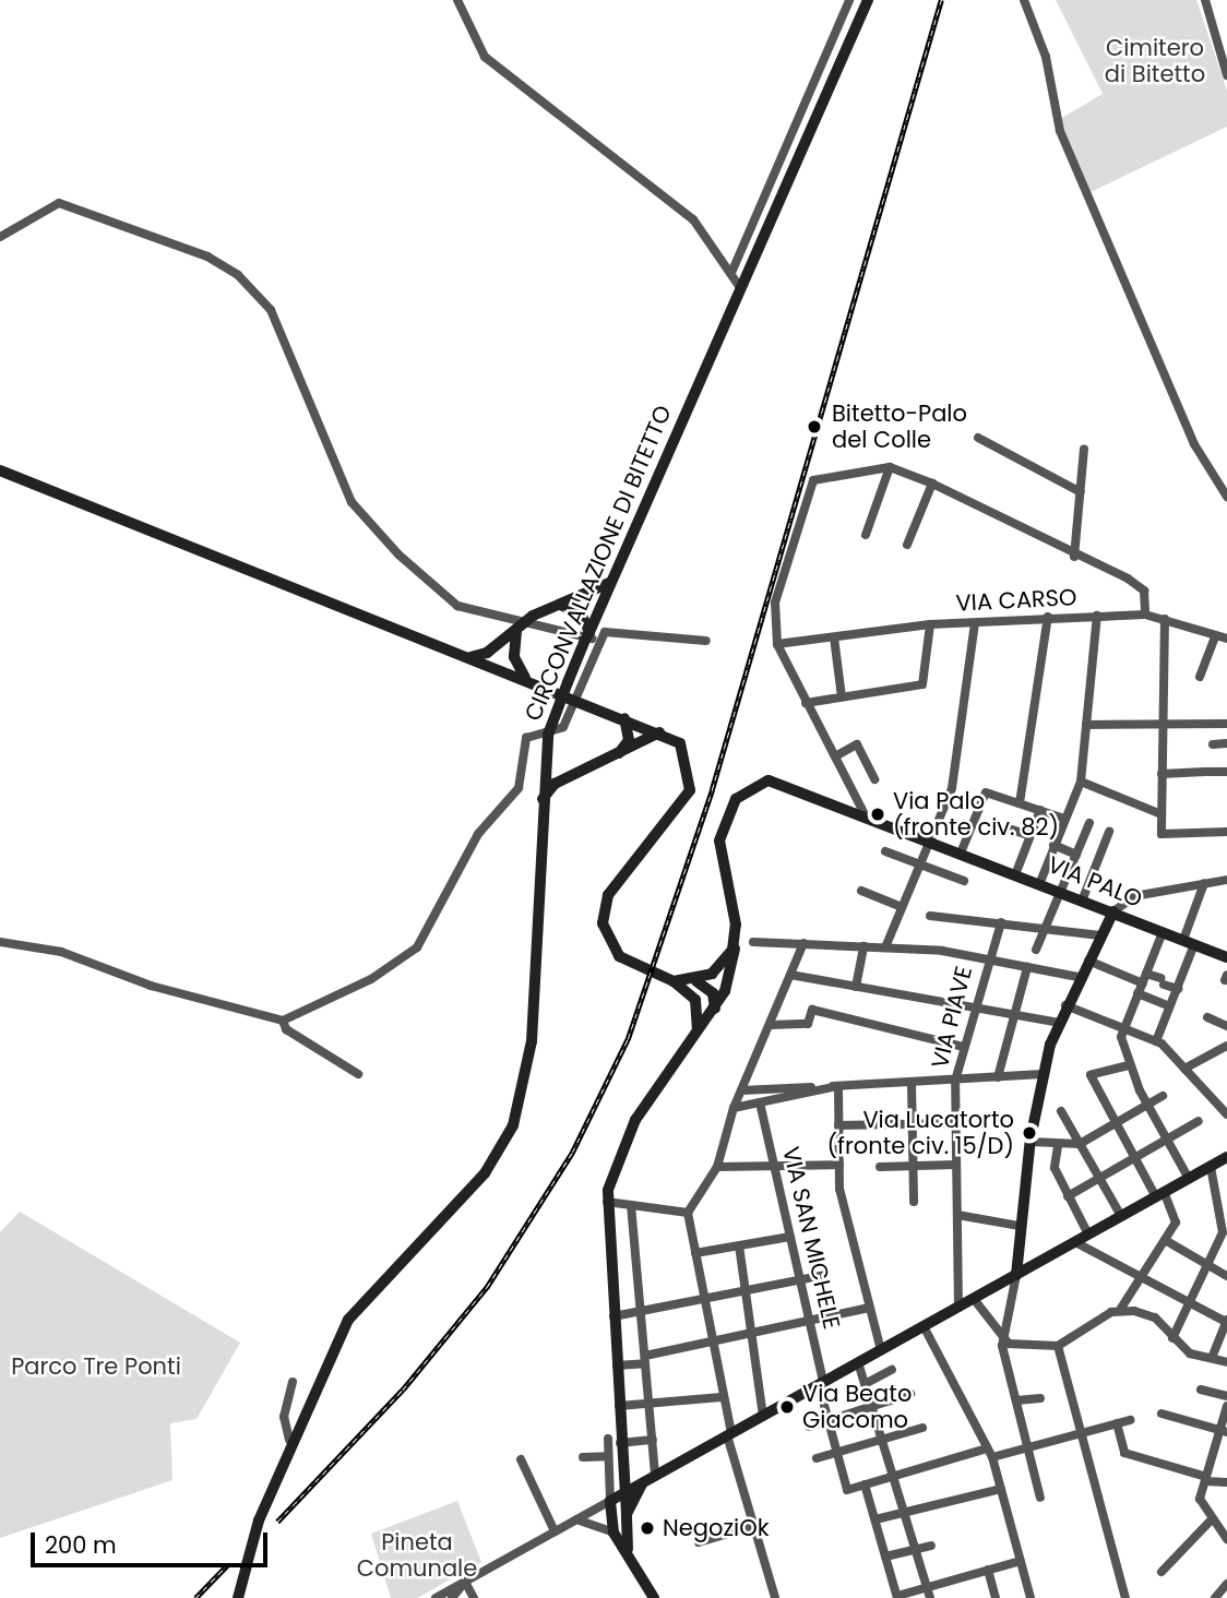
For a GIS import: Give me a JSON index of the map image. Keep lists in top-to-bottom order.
{
  "streets": {
    "main road": ["CIRCONVALLAZIONE DI BITETTO", "VIA PALO"],
    "street": ["VIA CARSO", "VIA PIAVE", "VIA SAN MICHELE"]
  },
  "parks": ["Cimitero di Bitetto", "Parco Tre Ponti", "Pineta Comunale"],
  "places": [
    "Bitetto-Palo del Colle",
    "Via Palo (fronte civ. 82)",
    "Via Lucatorto (fronte civ. 15/D)",
    "Via Beato Giacomo",
    "NegoziOk"
  ],
  "scale_bar": "200 m"
}
